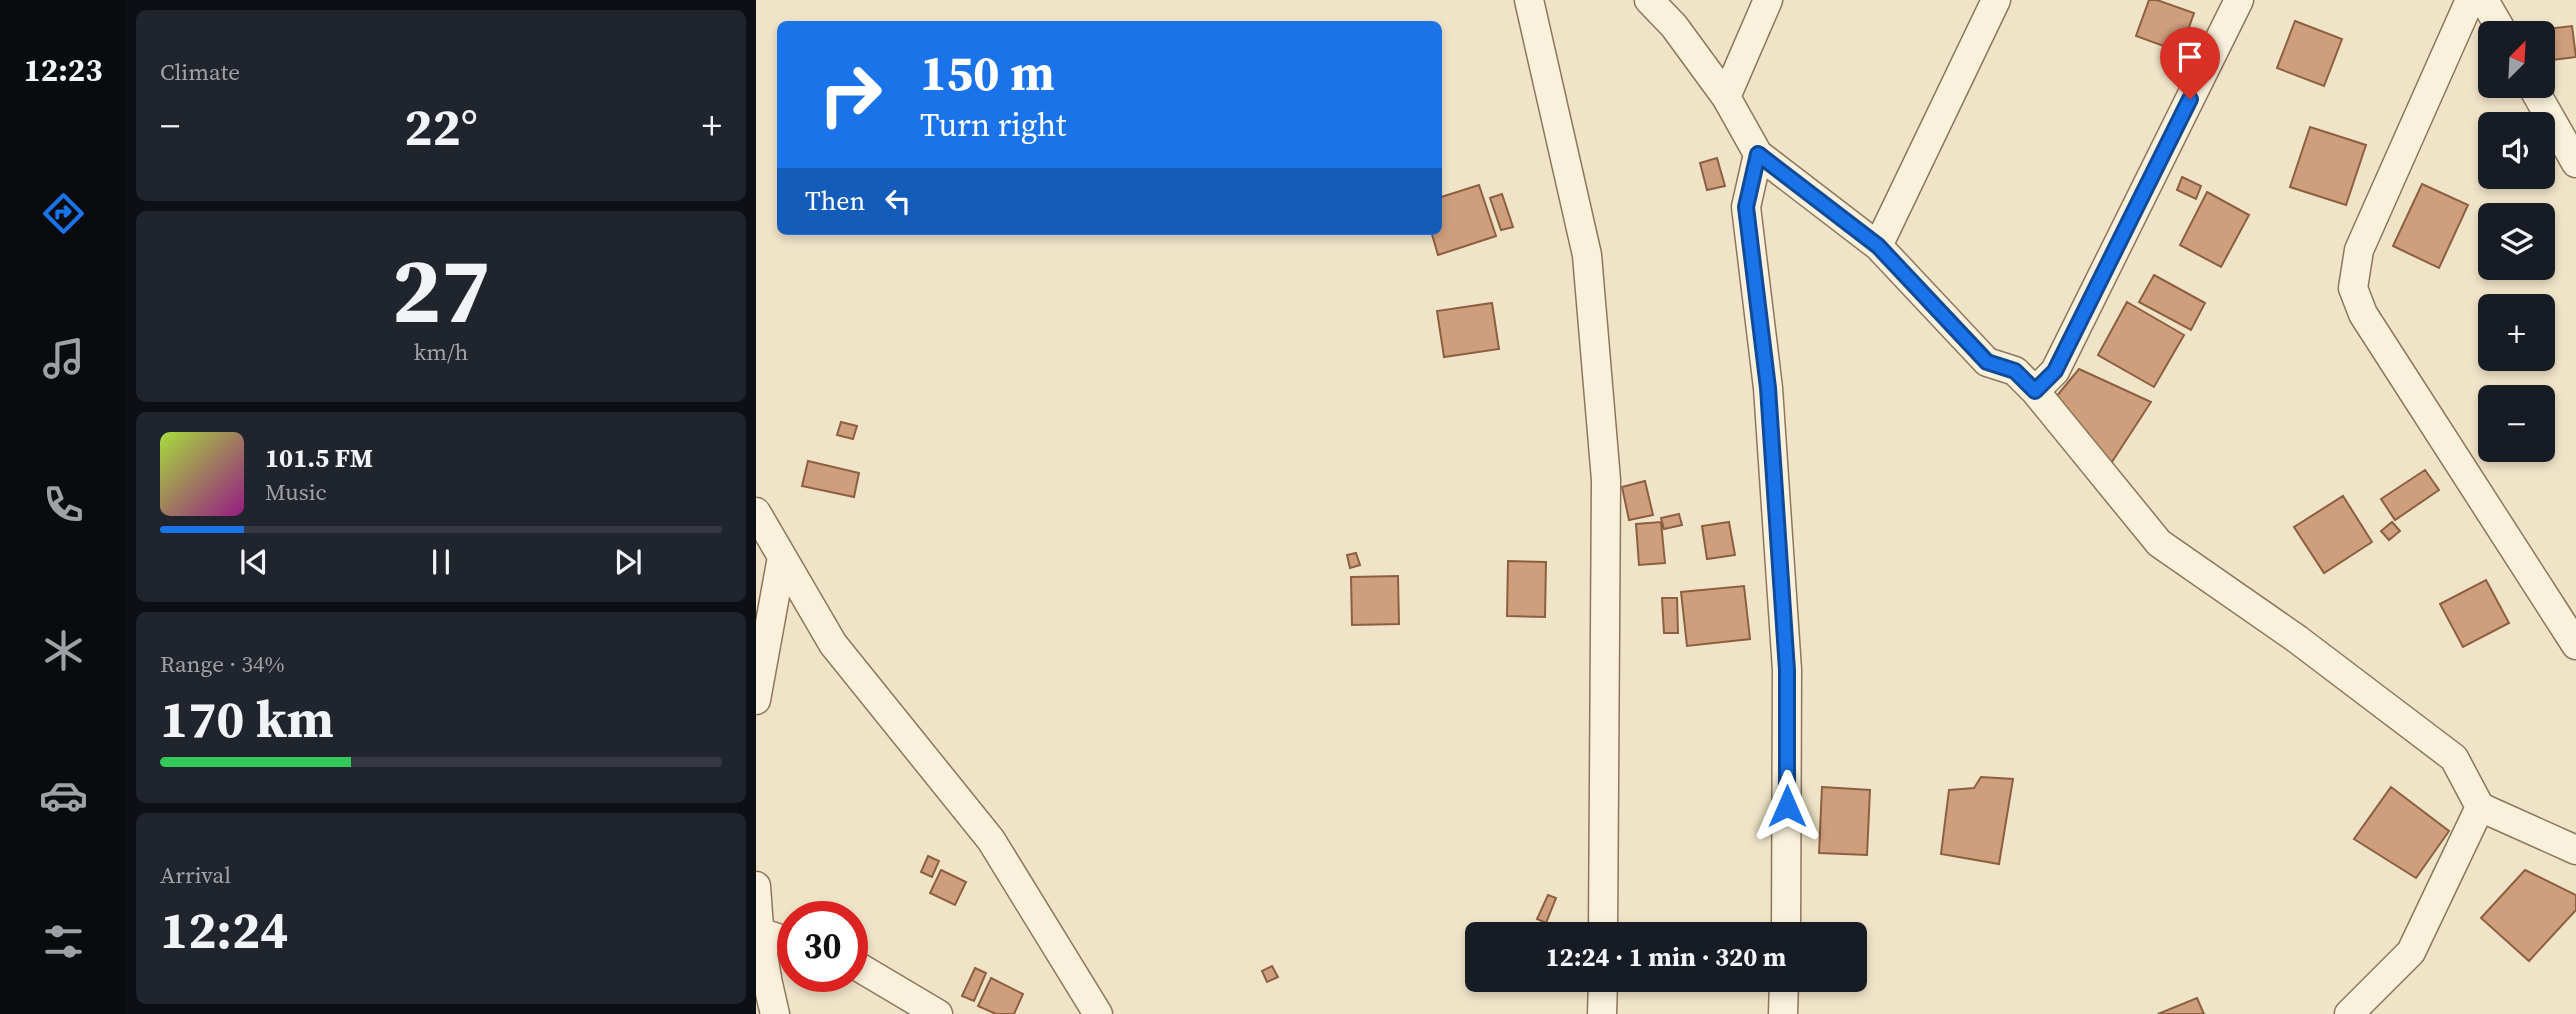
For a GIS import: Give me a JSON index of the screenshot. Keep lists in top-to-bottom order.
{
  "north": "top right",
  "page": {
    "tabs": "12:23",
    "tile": [
      "Climate",
      ["27", "km/h"],
      ["Range · 34%", "170 km"],
      ["Arrival", "12:24"]
    ],
    "map_buttons": ["+", "−"],
    "turn": ["150 m", "Turn right"],
    "heat": ["−", "22°", "+"],
    "then": "Then",
    "song": ["101.5 FM", "Music"],
    "limit": "30",
    "trip": "12:24 · 1 min · 320 m"
  }
}
